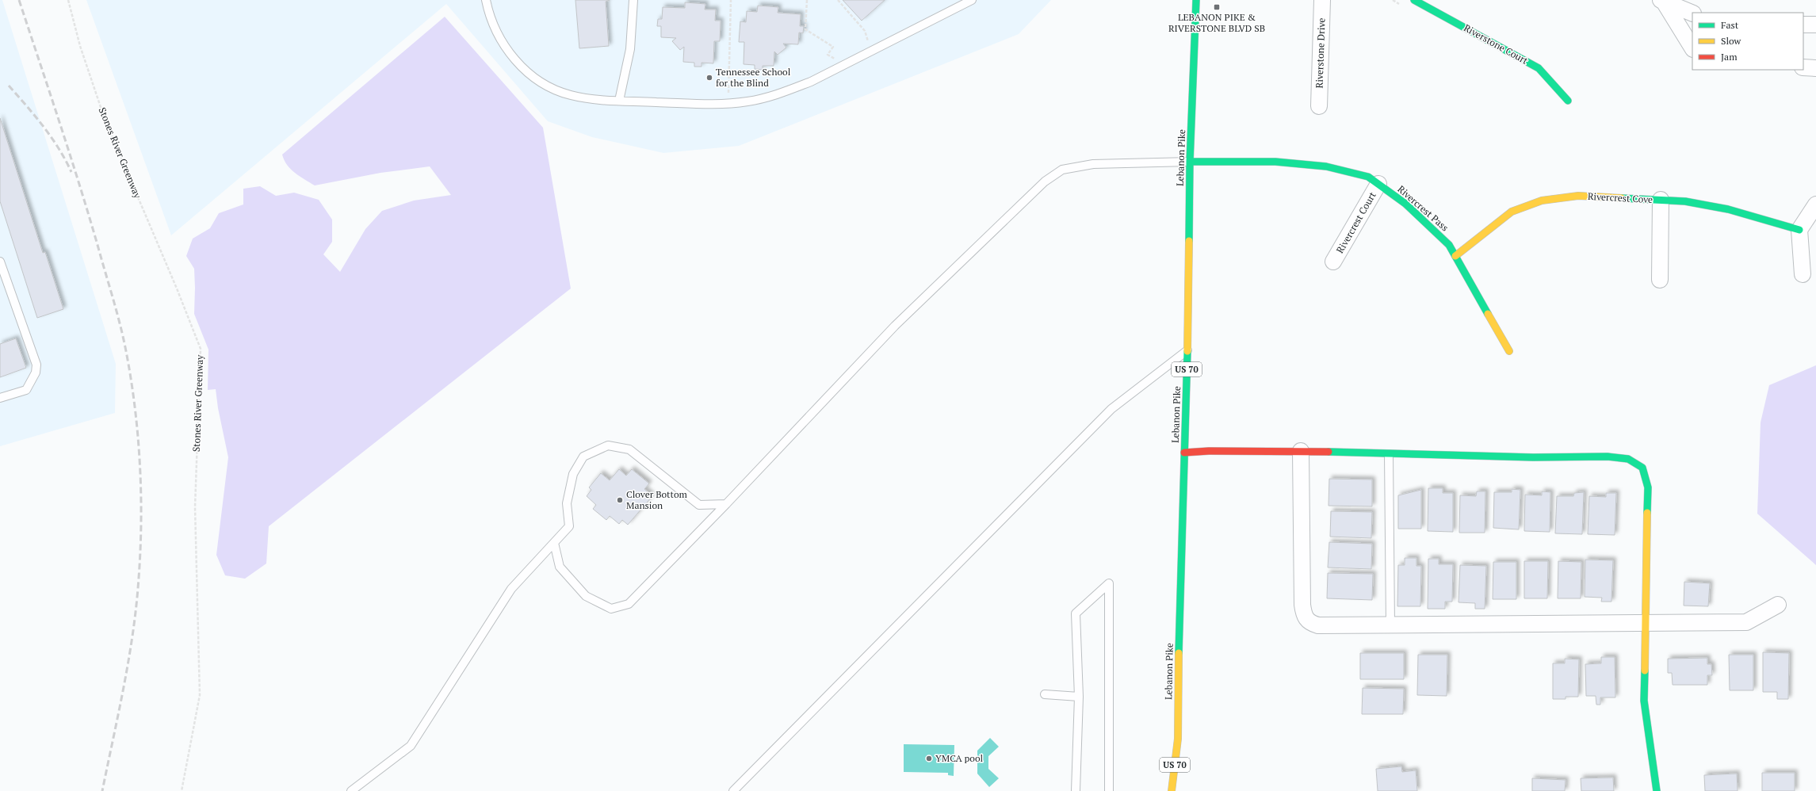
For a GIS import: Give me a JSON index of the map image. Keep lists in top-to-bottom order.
{
  "streets": {
    "street": [
      "Riverstone Court",
      "Riverstone Drive",
      "Lebanon Pike",
      "Rivercrest Cove",
      "Rivercrest Pass",
      "Rivercrest Court",
      "US 70"
    ],
    "path": ["Stones River Greenway"]
  },
  "crossings": [
    ["Lebanon Pike", "Rivercrest Pass"],
    ["Rivercrest Cove", "Rivercrest Pass"],
    ["Rivercrest Pass", "Rivercrest Court"]
  ],
  "places": {
    "transit": ["LEBANON PIKE & RIVERSTONE BLVD SB"],
    "other": ["Tennessee School for the Blind", "Clover Bottom Mansion", "YMCA pool"]
  },
  "legend": ["Fast", "Slow", "Jam"]
}
